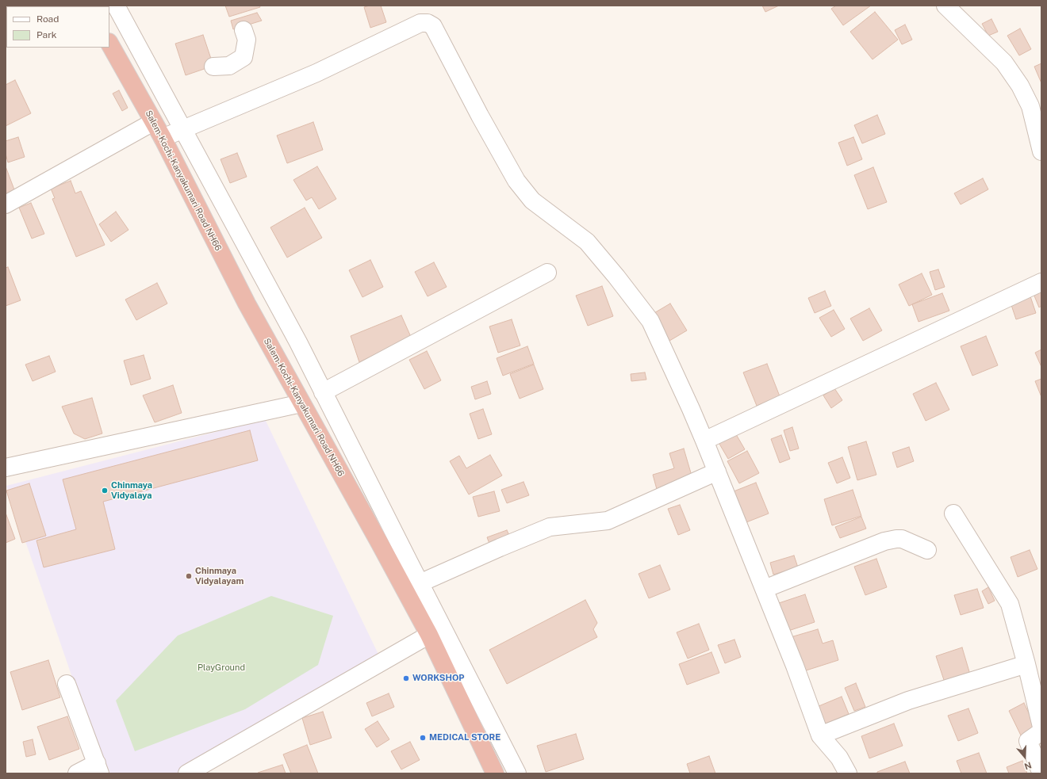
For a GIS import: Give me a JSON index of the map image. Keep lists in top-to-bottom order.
{
  "streets": {
    "highway": ["Salem-Kochi-Kanyakumari Road NH66"]
  },
  "parks": ["PlayGround"],
  "places": [
    "Chinmaya Vidyalaya",
    "Chinmaya Vidyalayam",
    "WORKSHOP",
    "MEDICAL STORE"
  ],
  "legend": ["Road", "Park"],
  "north": "bottom"
}
